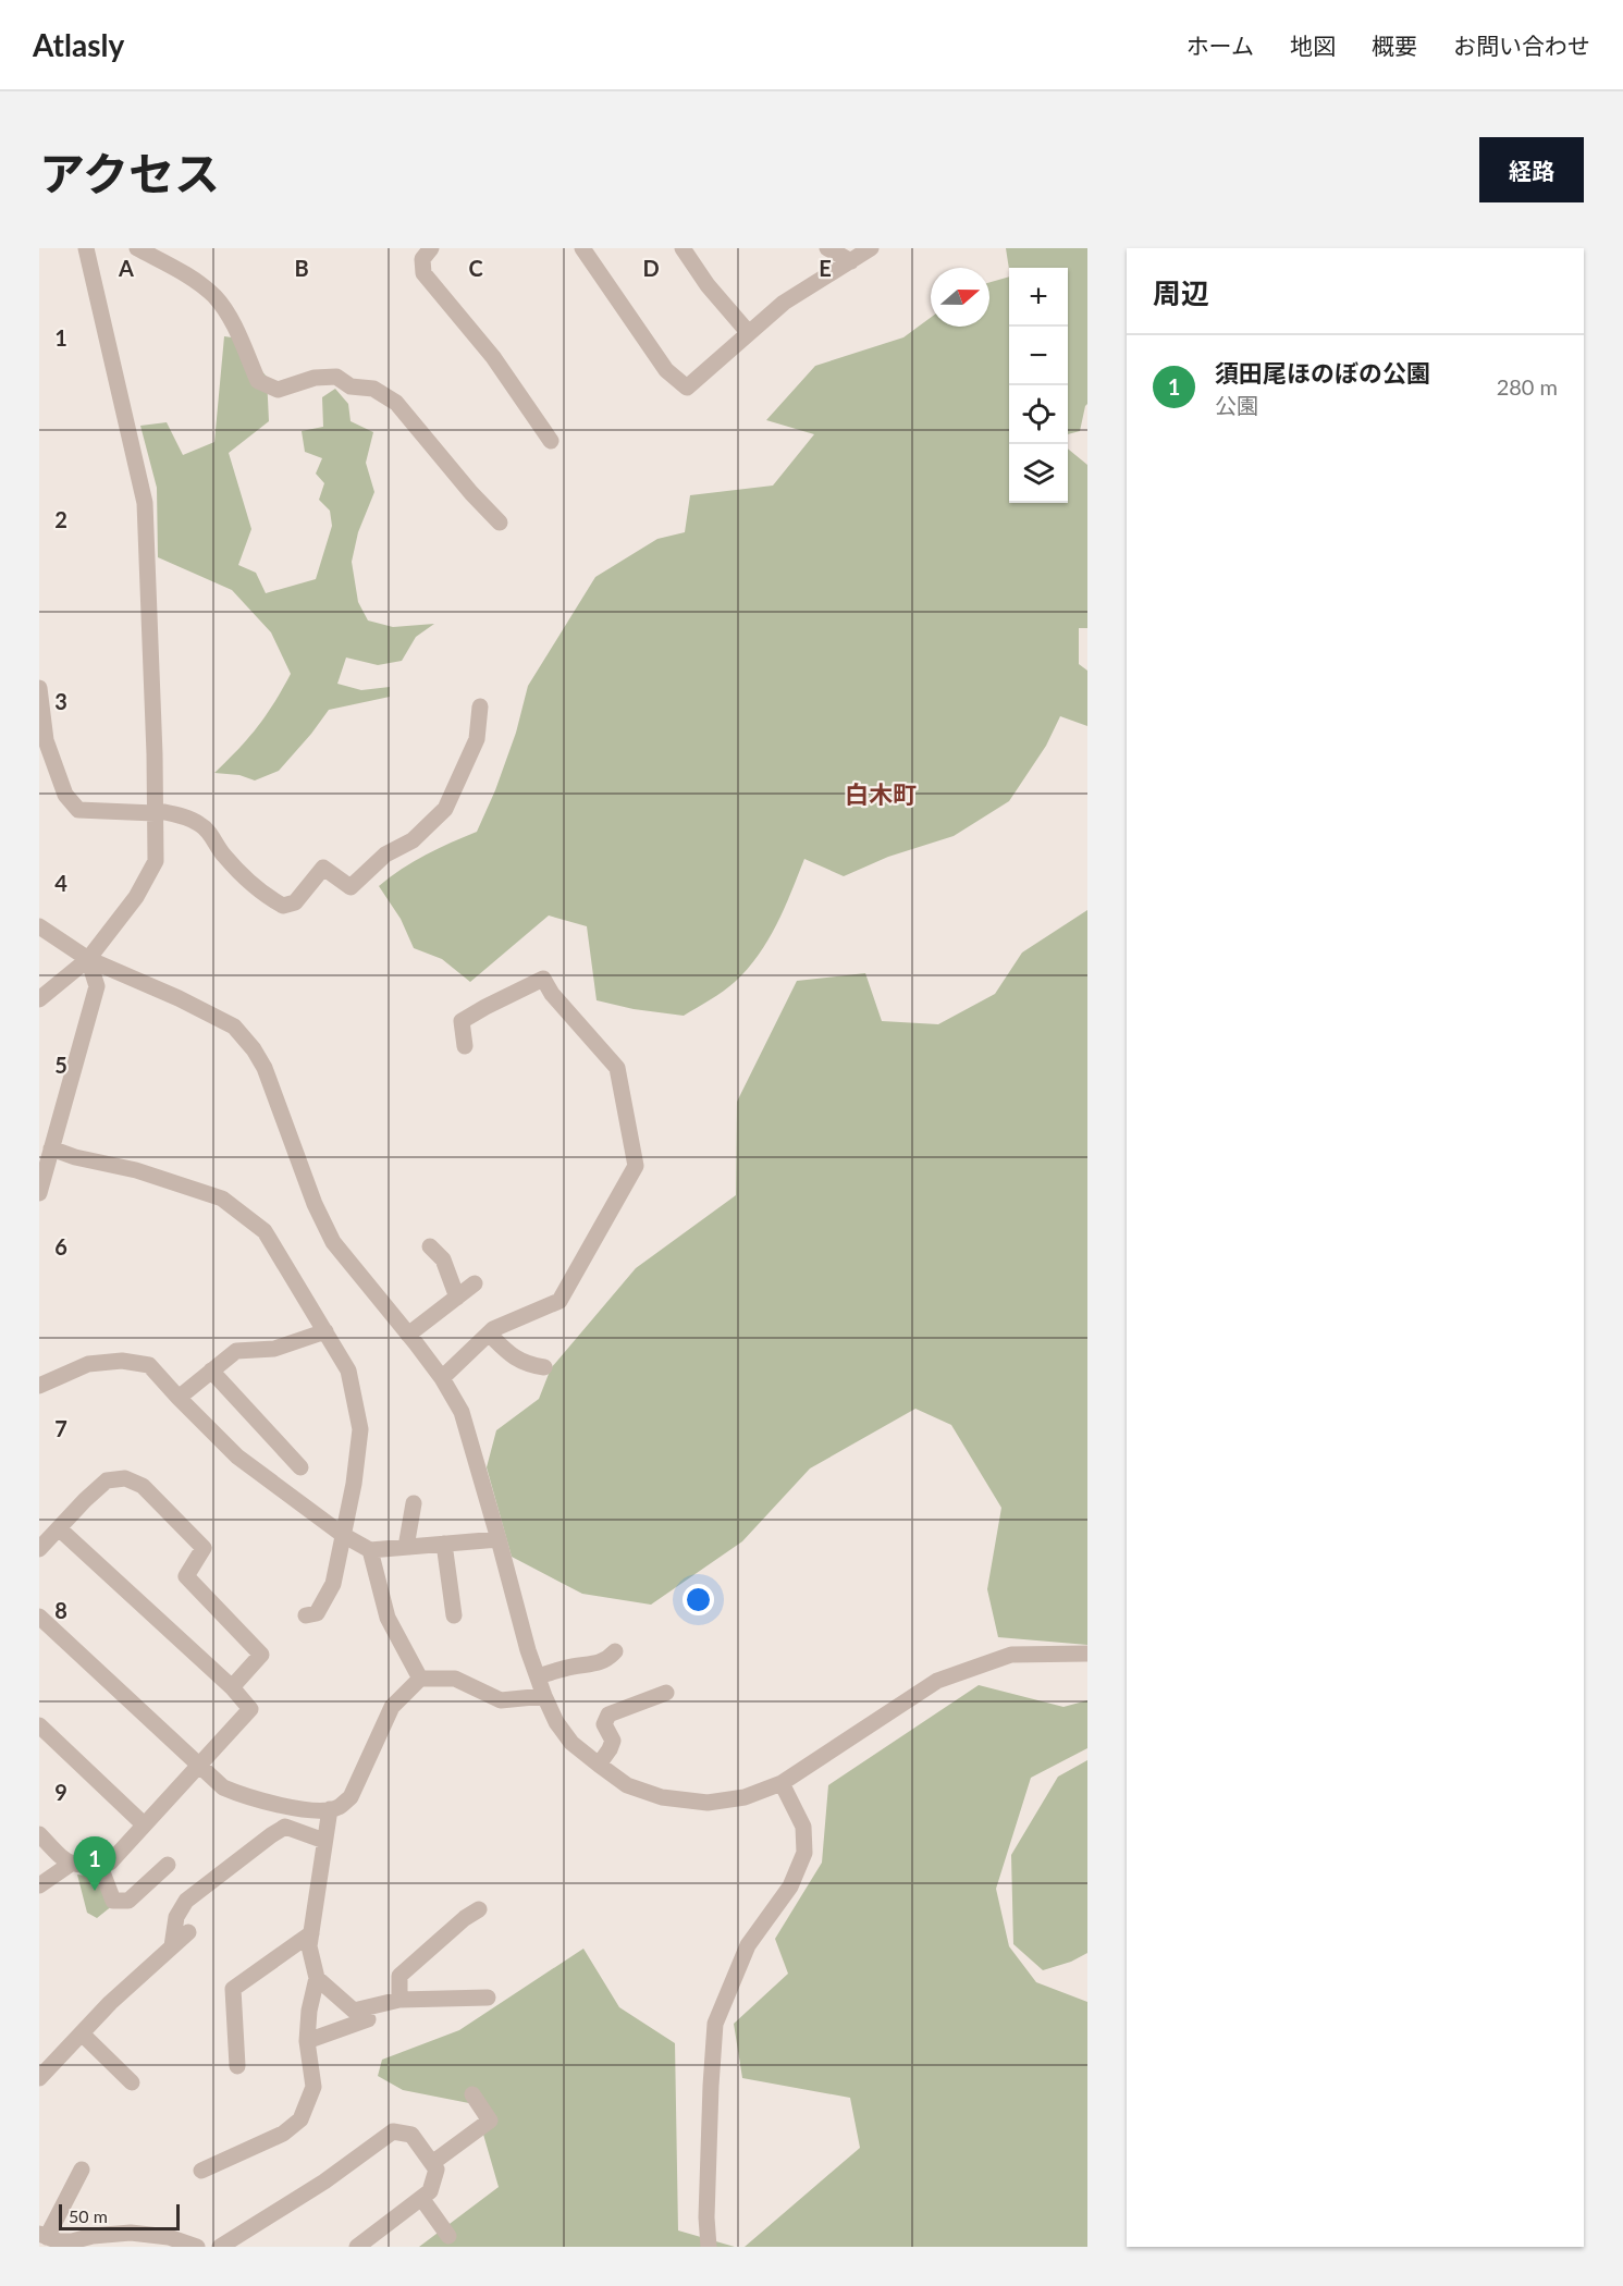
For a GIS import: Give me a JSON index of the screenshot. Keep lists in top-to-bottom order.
{
  "districts": ["白木町"],
  "scale_bar": "50 m",
  "north": "right",
  "page": {
    "header": "Atlasly",
    "nav": [
      "ホーム",
      "地図",
      "概要",
      "お問い合わせ"
    ],
    "title": "アクセス",
    "buttons": "経路",
    "heading": "周辺",
    "map_buttons": ["+", "−"],
    "list": [
      {
        "mark": "1",
        "name": "須田尾ほのぼの公園",
        "note": "公園",
        "value": "280 m"
      }
    ],
    "pins": "1",
    "scale": "50 m"
  },
  "grid": {
    "columns": [
      "A",
      "B",
      "C",
      "D",
      "E"
    ],
    "rows": [
      "1",
      "2",
      "3",
      "4",
      "5",
      "6",
      "7",
      "8",
      "9"
    ]
  }
}
